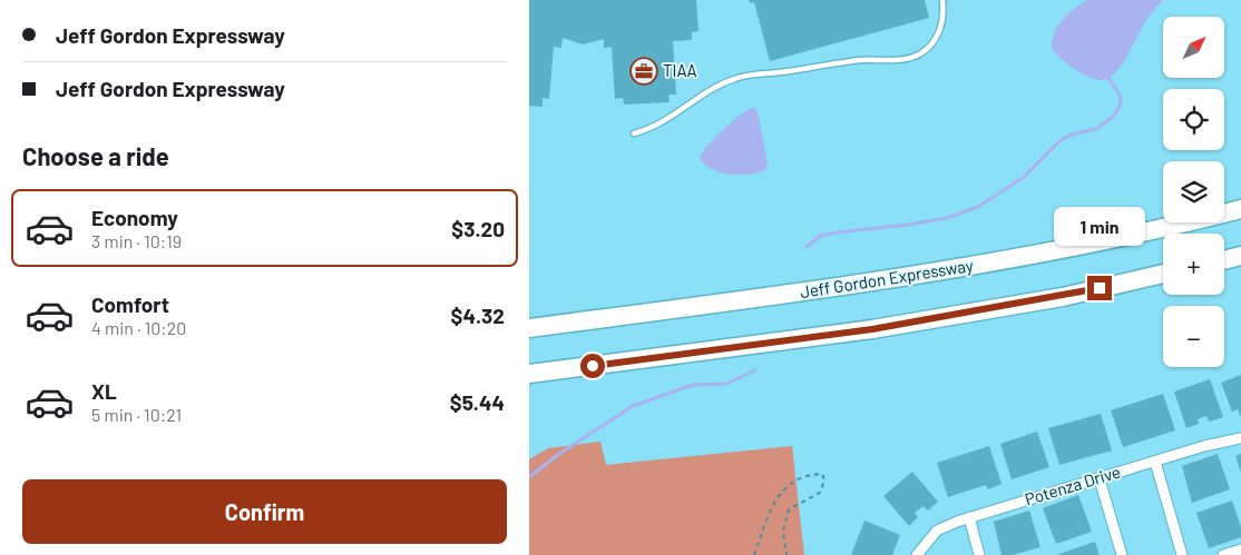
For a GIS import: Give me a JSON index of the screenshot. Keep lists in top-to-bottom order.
{
  "streets": {
    "highway": ["Jeff Gordon Expressway"],
    "street": ["Potenza Drive"]
  },
  "places": {
    "office": ["TIAA"]
  },
  "north": "top right",
  "page": {
    "banner": ["Jeff Gordon Expressway", "Jeff Gordon Expressway"],
    "map_buttons": ["+", "−"],
    "heading": "Choose a ride",
    "list": [
      {
        "name": "Economy",
        "note": "3 min · 10:19",
        "value": "$3.20"
      },
      {
        "name": "Comfort",
        "note": "4 min · 10:20",
        "value": "$4.32"
      },
      {
        "name": "XL",
        "note": "5 min · 10:21",
        "value": "$5.44"
      }
    ],
    "bubble": "1 min",
    "buttons": "Confirm"
  }
}
